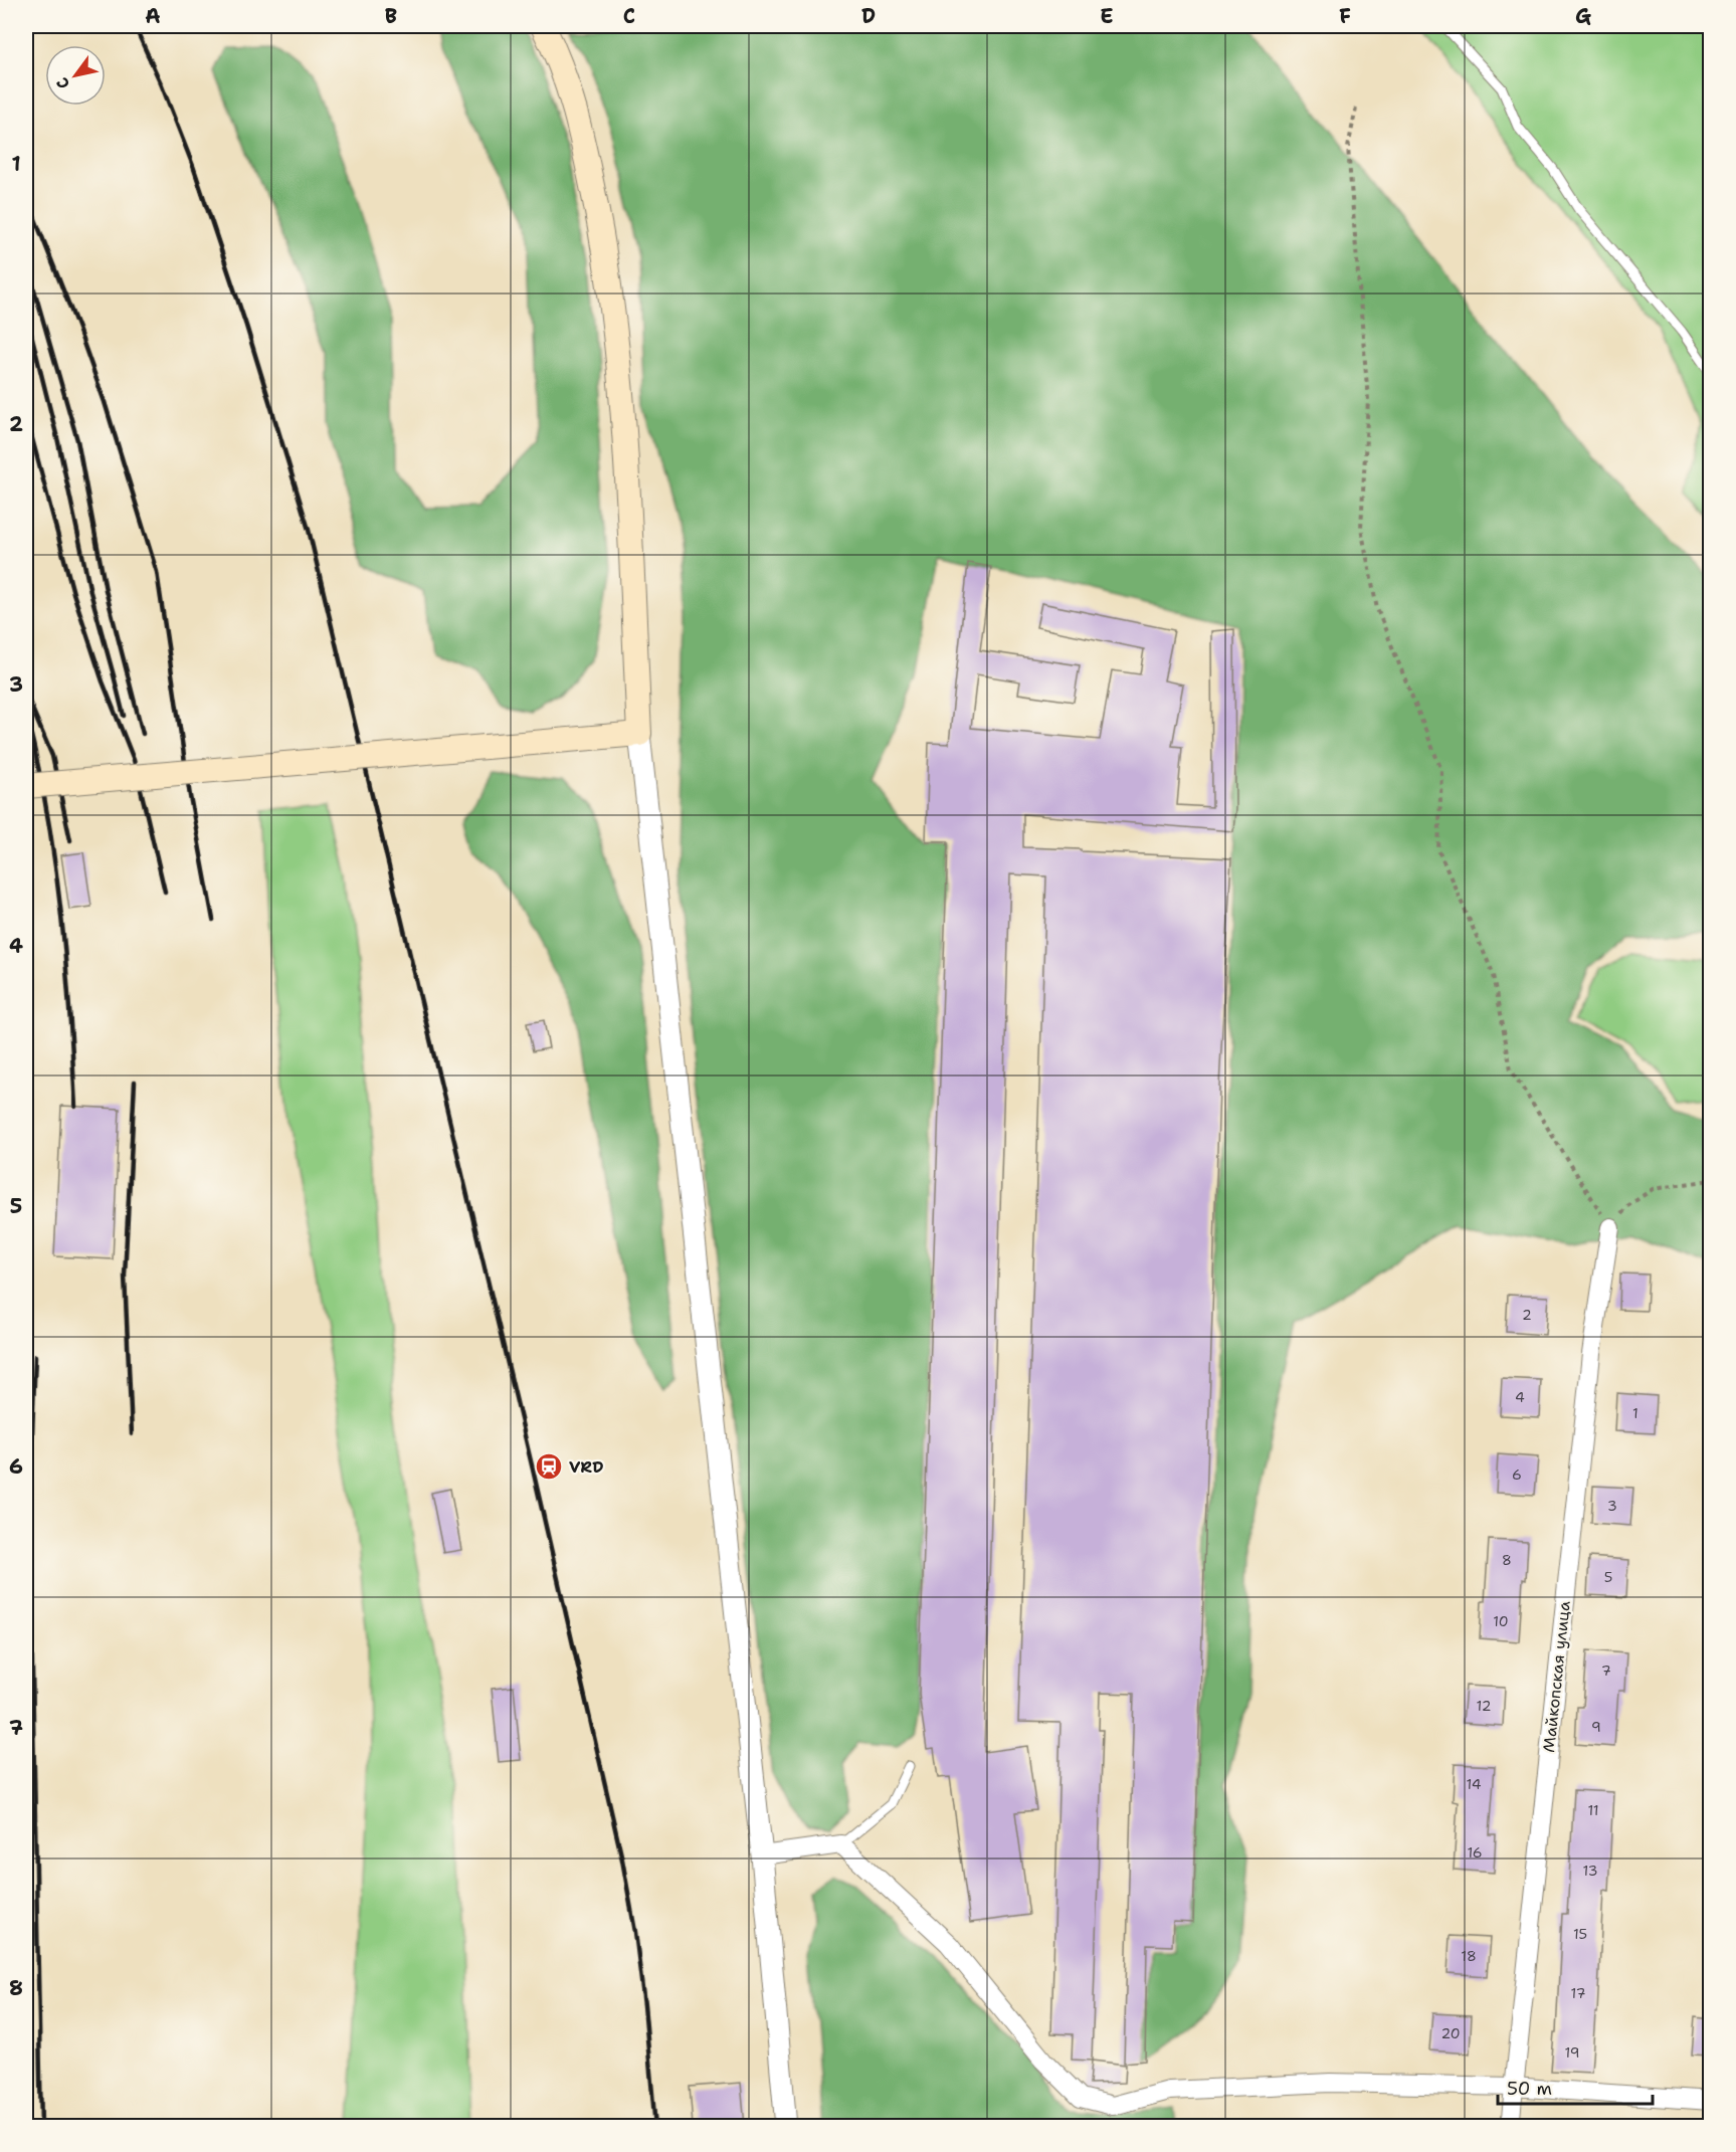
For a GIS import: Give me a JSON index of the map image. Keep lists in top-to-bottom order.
{
  "streets": {
    "street": ["Майкопская улица"]
  },
  "places": {
    "station": ["VRD"]
  },
  "house_numbers": [
    "2",
    "4",
    "1",
    "6",
    "3",
    "8",
    "5",
    "10",
    "7",
    "12",
    "9",
    "14",
    "11",
    "16",
    "13",
    "15",
    "18",
    "17",
    "20",
    "19"
  ],
  "scale_bar": "50 m",
  "north": "bottom left",
  "grid": {
    "columns": [
      "A",
      "B",
      "C",
      "D",
      "E",
      "F",
      "G"
    ],
    "rows": [
      "1",
      "2",
      "3",
      "4",
      "5",
      "6",
      "7",
      "8"
    ]
  }
}
